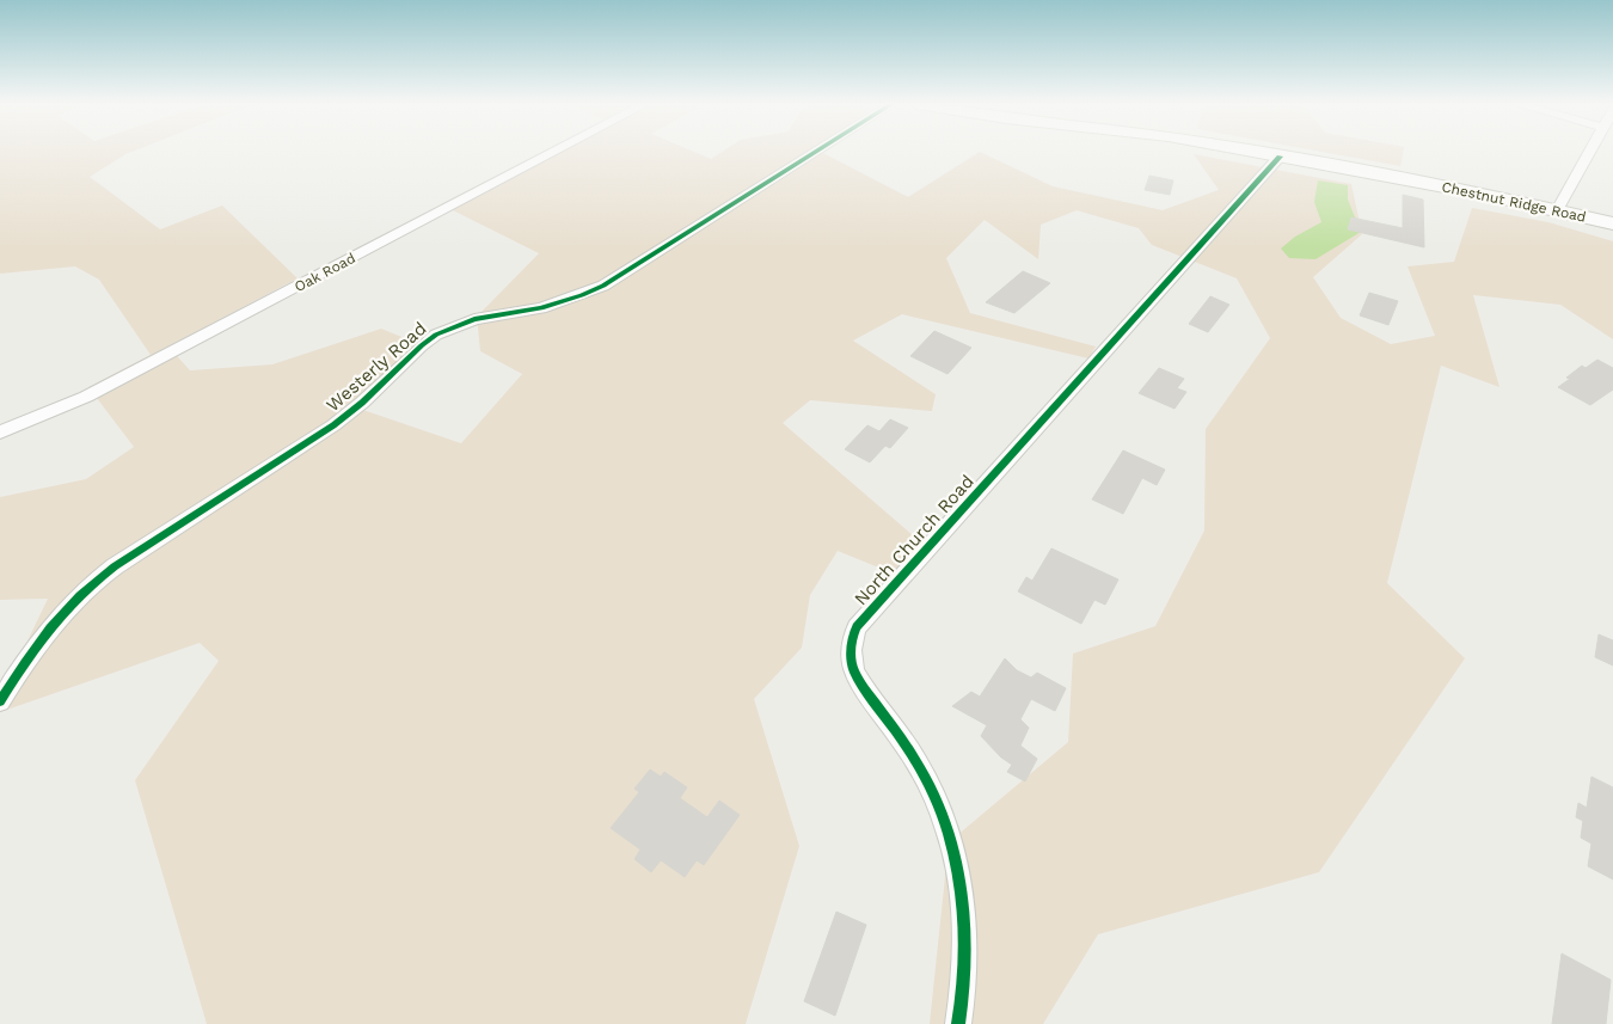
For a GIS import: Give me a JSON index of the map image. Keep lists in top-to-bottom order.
{
  "streets": {
    "main road": ["Chestnut Ridge Road"],
    "street": ["Oak Road", "Westerly Road", "North Church Road"]
  },
  "crossings": [
    ["Chestnut Ridge Road", "North Church Road"]
  ]
}
